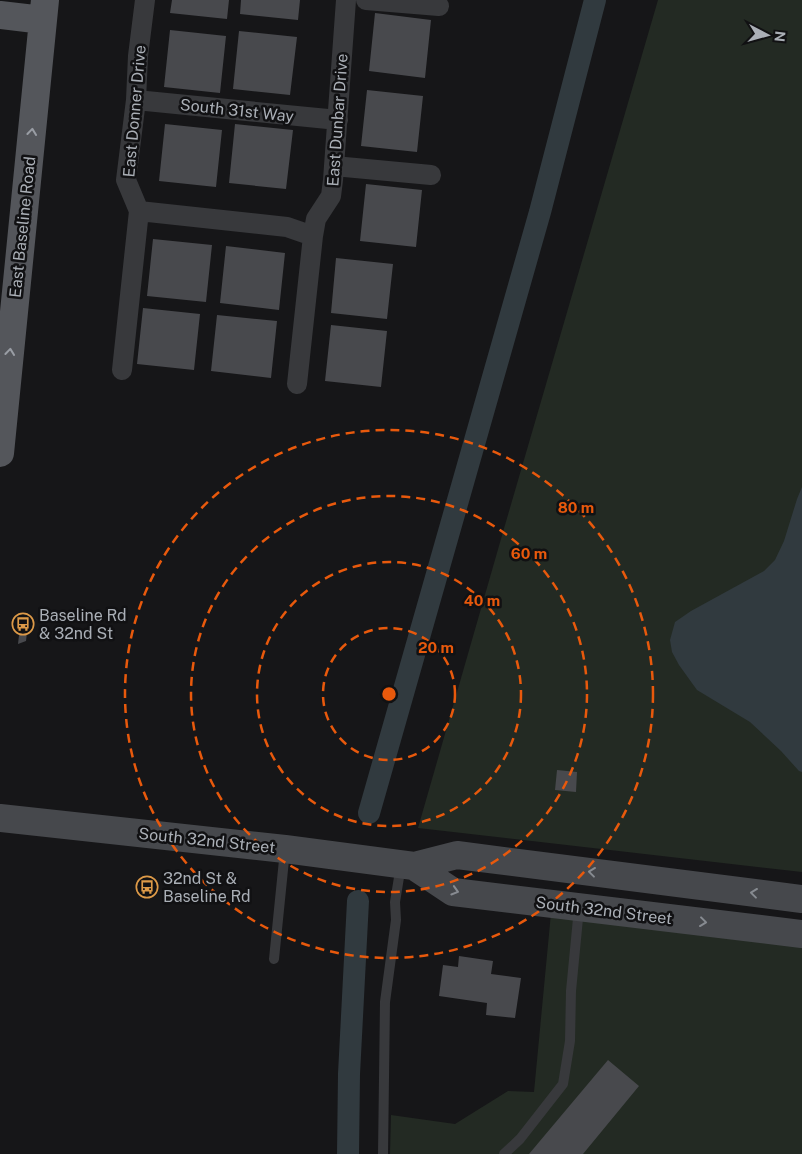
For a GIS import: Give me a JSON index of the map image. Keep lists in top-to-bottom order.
{
  "streets": {
    "main road": ["East Baseline Road", "South 32nd Street"],
    "street": ["South 31st Way", "East Donner Drive", "East Dunbar Drive"]
  },
  "crossings": [
    ["South 31st Way", "East Donner Drive"],
    ["South 31st Way", "East Dunbar Drive"]
  ],
  "one_way": ["East Baseline Road"],
  "places": {
    "bus stop": ["Baseline Rd & 32nd St", "32nd St & Baseline Rd"]
  },
  "north": "right",
  "rings": [
    "80 m",
    "60 m",
    "40 m",
    "20 m"
  ]
}
